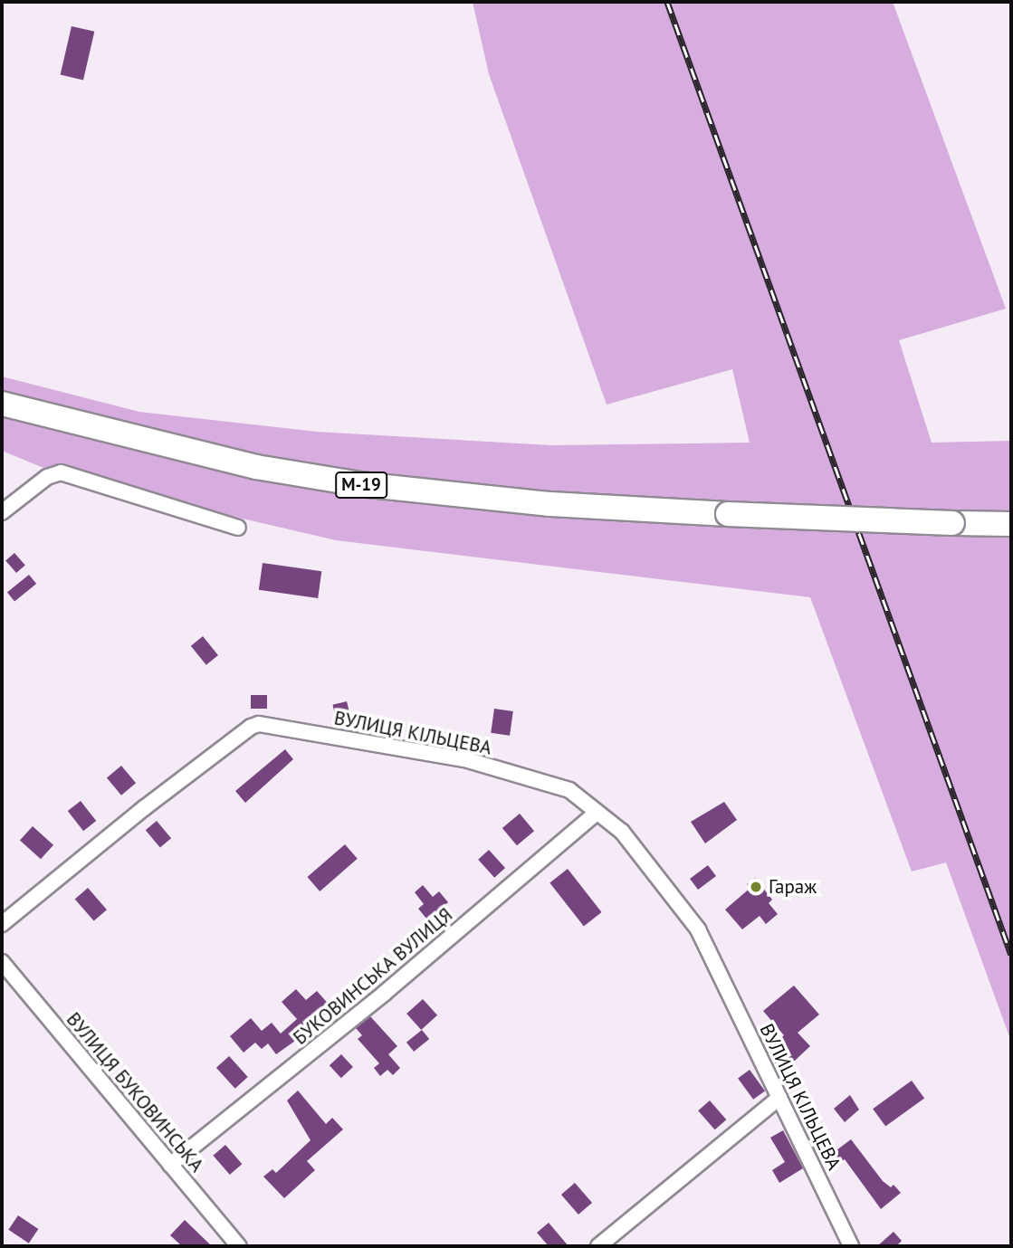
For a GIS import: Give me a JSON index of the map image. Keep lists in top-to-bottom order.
{
  "streets": {
    "highway": ["М-19"],
    "street": ["ВУЛИЦЯ КІЛЬЦЕВА", "БУКОВИНСЬКА ВУЛИЦЯ", "ВУЛИЦЯ БУКОВИНСЬКА"]
  },
  "crossings": [
    ["ВУЛИЦЯ КІЛЬЦЕВА", "БУКОВИНСЬКА ВУЛИЦЯ"],
    ["БУКОВИНСЬКА ВУЛИЦЯ", "ВУЛИЦЯ БУКОВИНСЬКА"]
  ],
  "places": ["Гараж"]
}
